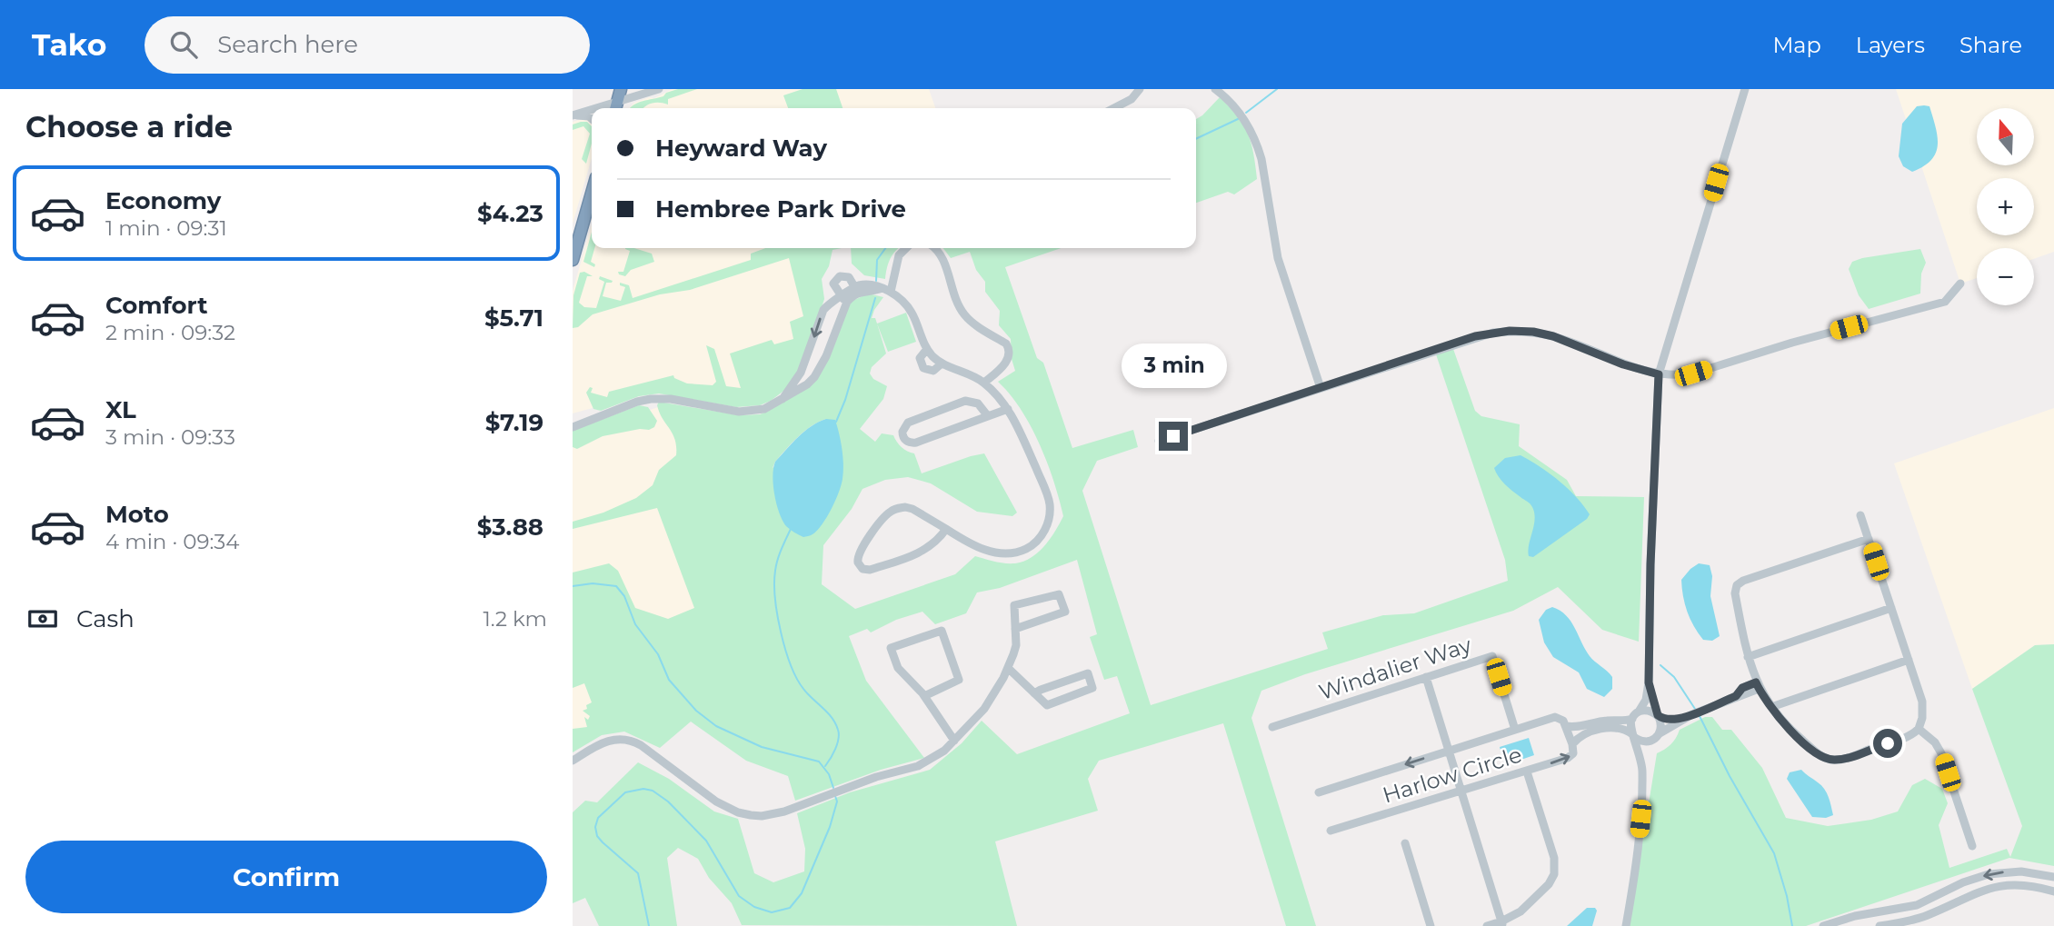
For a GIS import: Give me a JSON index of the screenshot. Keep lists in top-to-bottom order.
{
  "streets": {
    "street": ["Windalier Way", "Harlow Circle"]
  },
  "crossings": [
    ["Windalier Way", "Harlow Circle"]
  ],
  "north": "top",
  "page": {
    "header": "Tako",
    "search": "Search here",
    "nav": ["Map", "Layers", "Share"],
    "heading": "Choose a ride",
    "map_buttons": ["+", "−"],
    "banner": ["Heyward Way", "Hembree Park Drive"],
    "list": [
      {
        "name": "Economy",
        "note": "1 min · 09:31",
        "value": "$4.23"
      },
      {
        "name": "Comfort",
        "note": "2 min · 09:32",
        "value": "$5.71"
      },
      {
        "name": "XL",
        "note": "3 min · 09:33",
        "value": "$7.19"
      },
      {
        "name": "Moto",
        "note": "4 min · 09:34",
        "value": "$3.88"
      }
    ],
    "bubble": "3 min",
    "pay": ["Cash", "1.2 km"],
    "buttons": "Confirm"
  }
}
